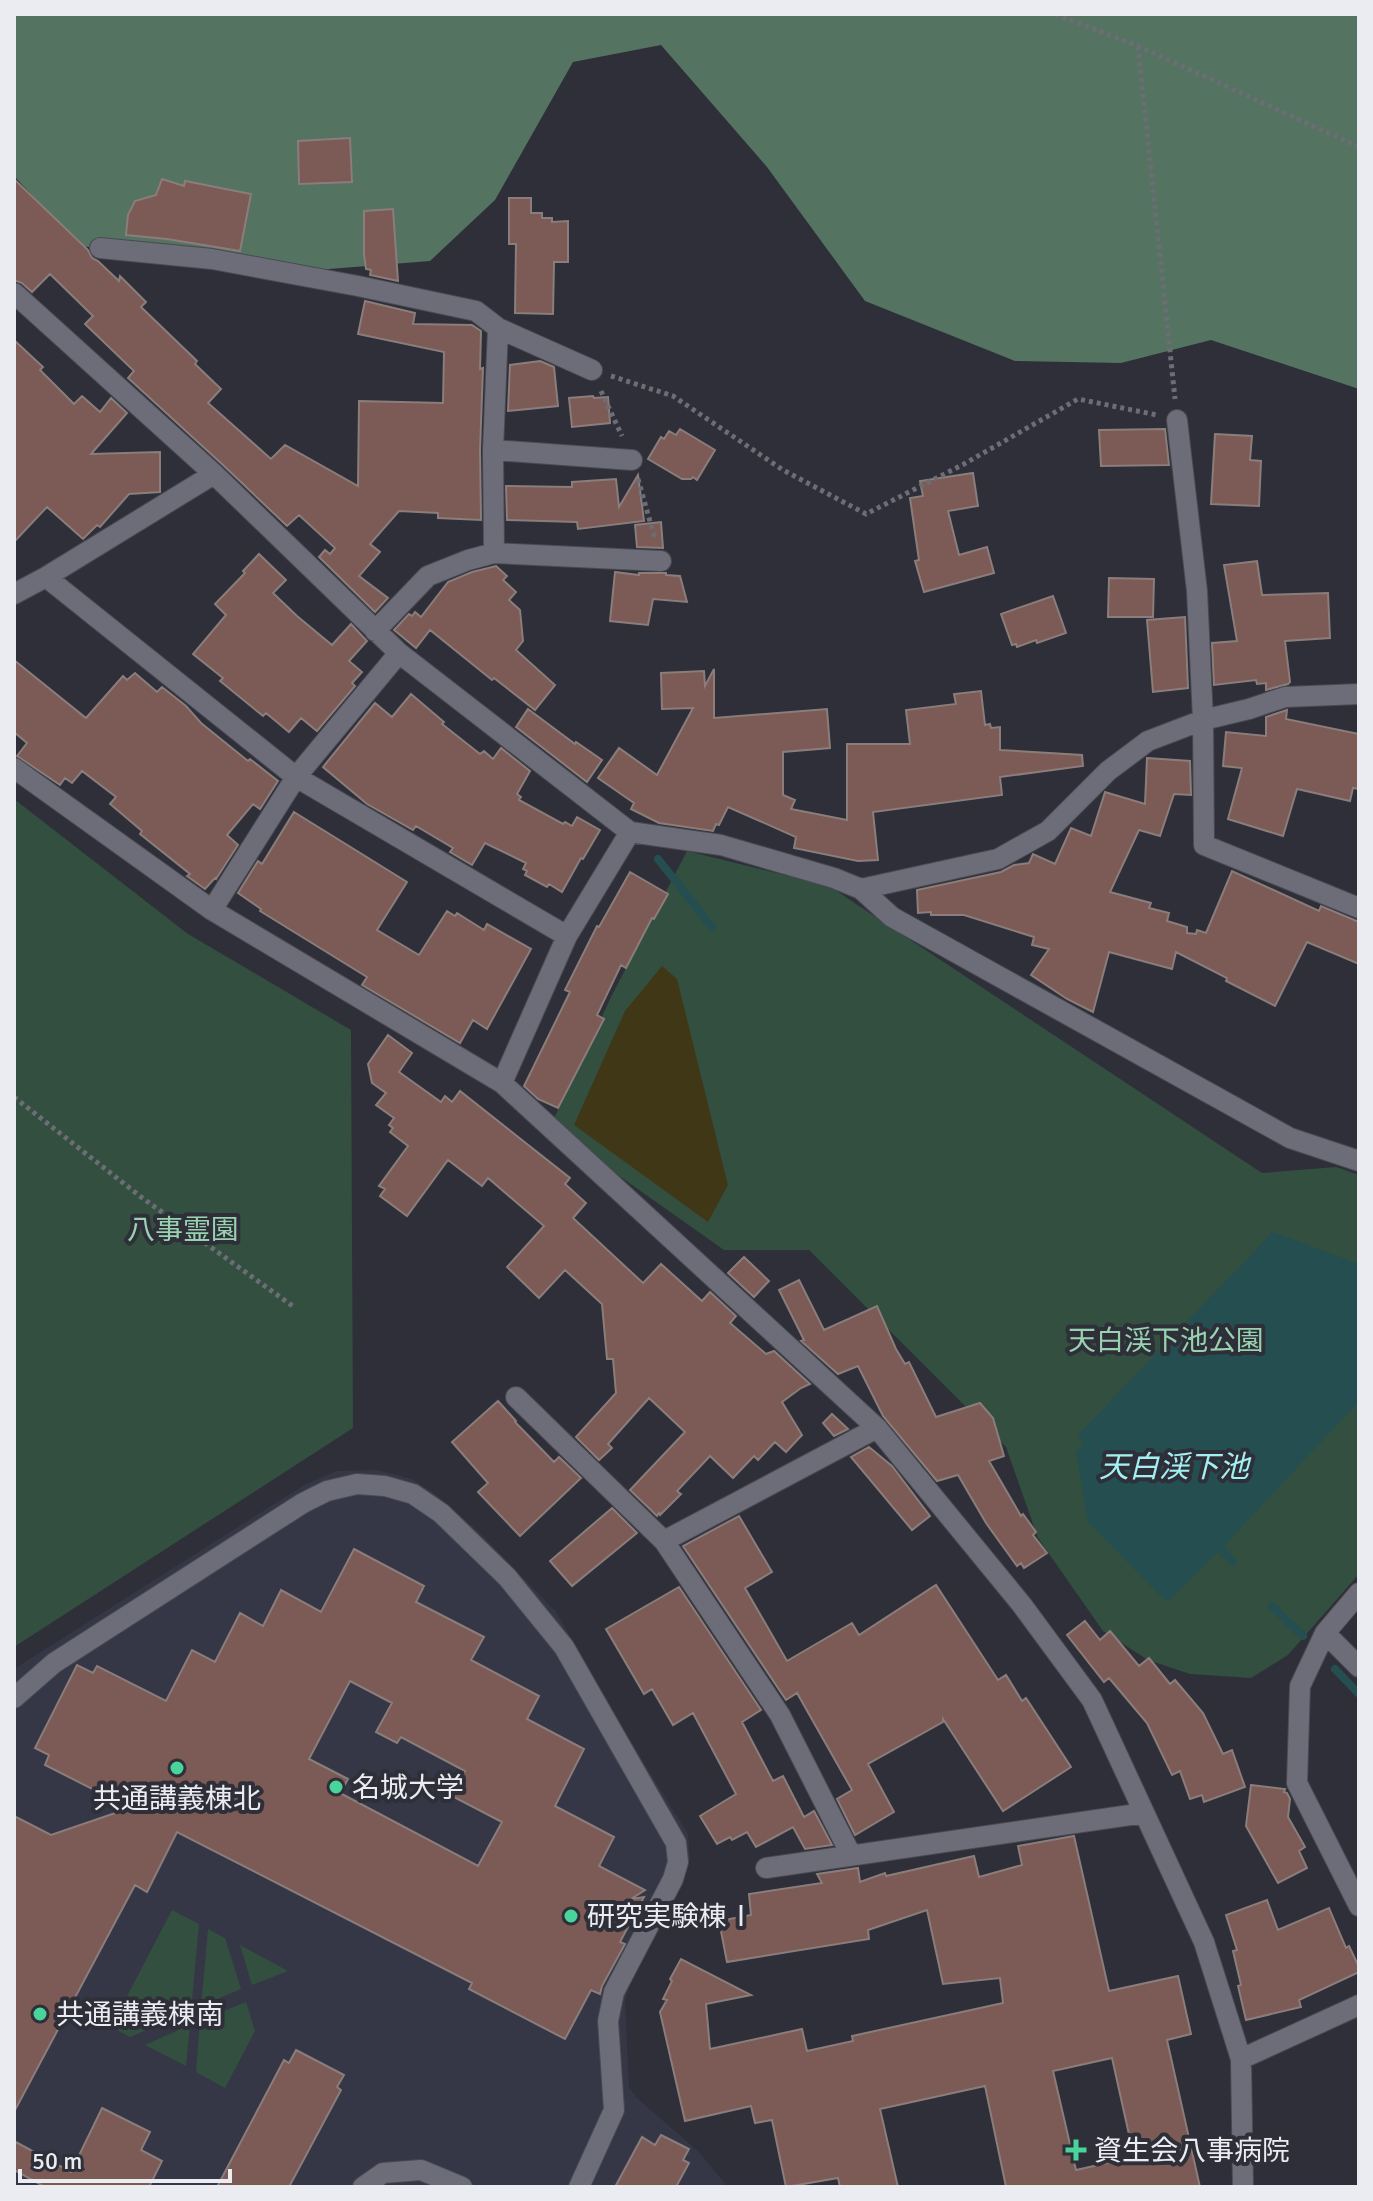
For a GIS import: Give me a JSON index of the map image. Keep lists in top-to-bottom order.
{
  "water": ["天白渓下池"],
  "parks": ["八事霊園", "天白渓下池公園"],
  "places": {
    "other": [
      "共通講義棟北",
      "名城大学",
      "研究実験棟Ⅰ",
      "共通講義棟南"
    ],
    "health": ["資生会八事病院"]
  },
  "scale_bar": "50 m"
}
